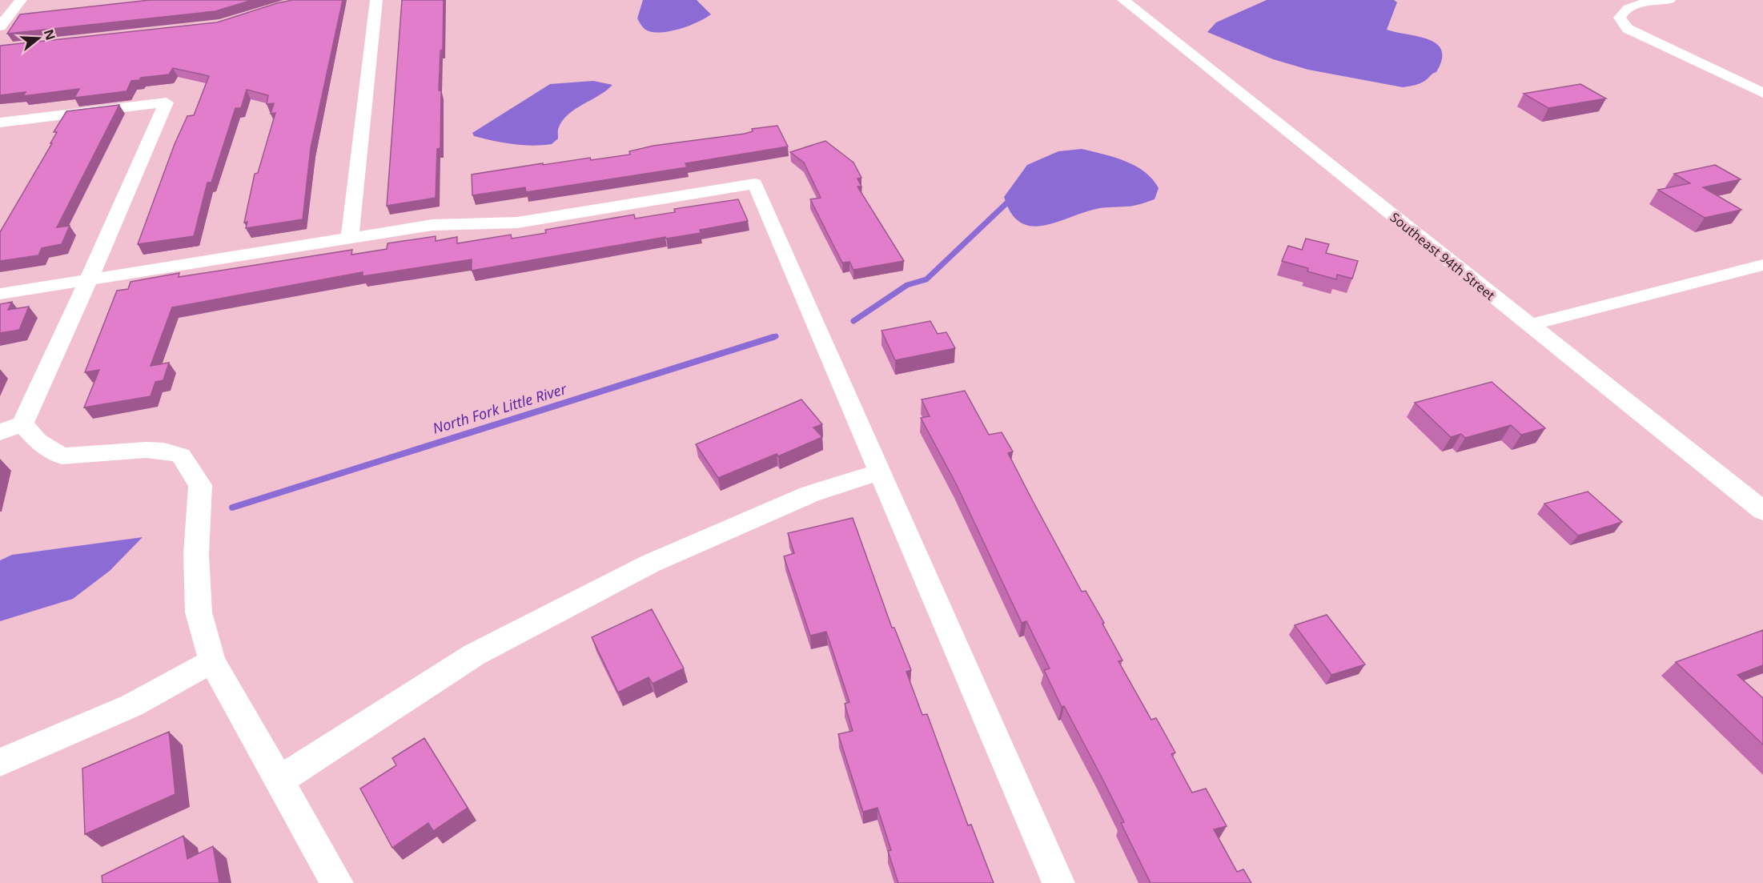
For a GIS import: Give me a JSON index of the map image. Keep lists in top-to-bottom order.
{
  "streets": {
    "street": ["Southeast 94th Street"]
  },
  "water": ["North Fork Little River"],
  "north": "right"
}
